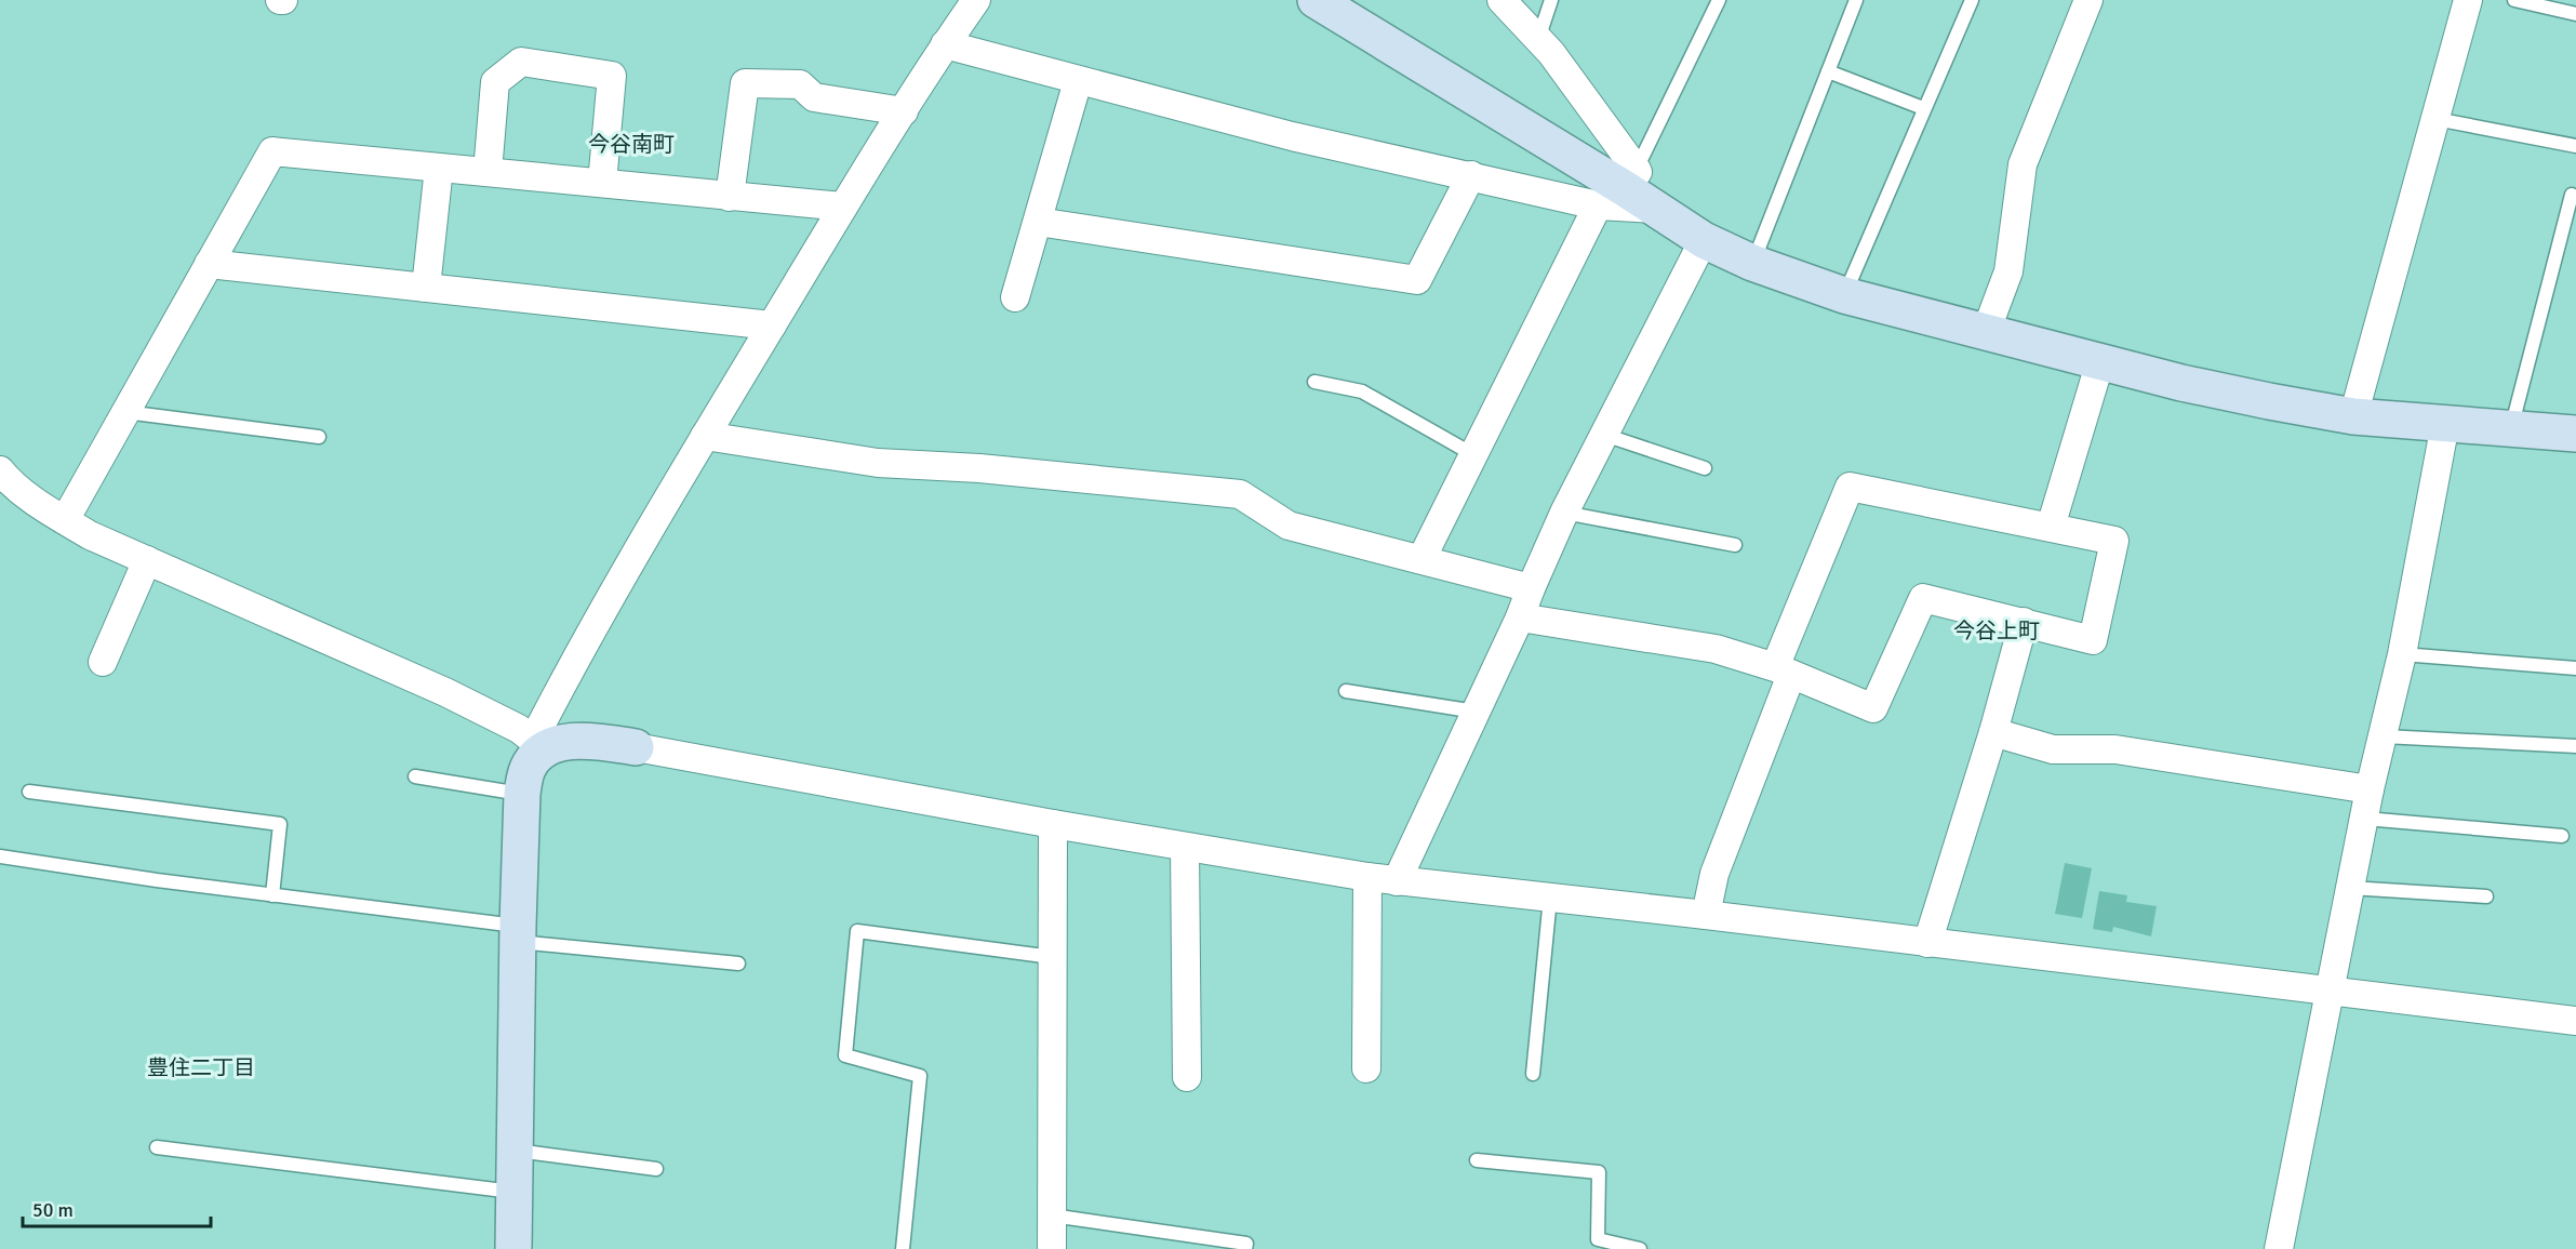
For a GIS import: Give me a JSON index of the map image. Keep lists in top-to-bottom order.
{
  "districts": ["今谷南町", "今谷上町", "豊住二丁目"],
  "scale_bar": "50 m"
}
